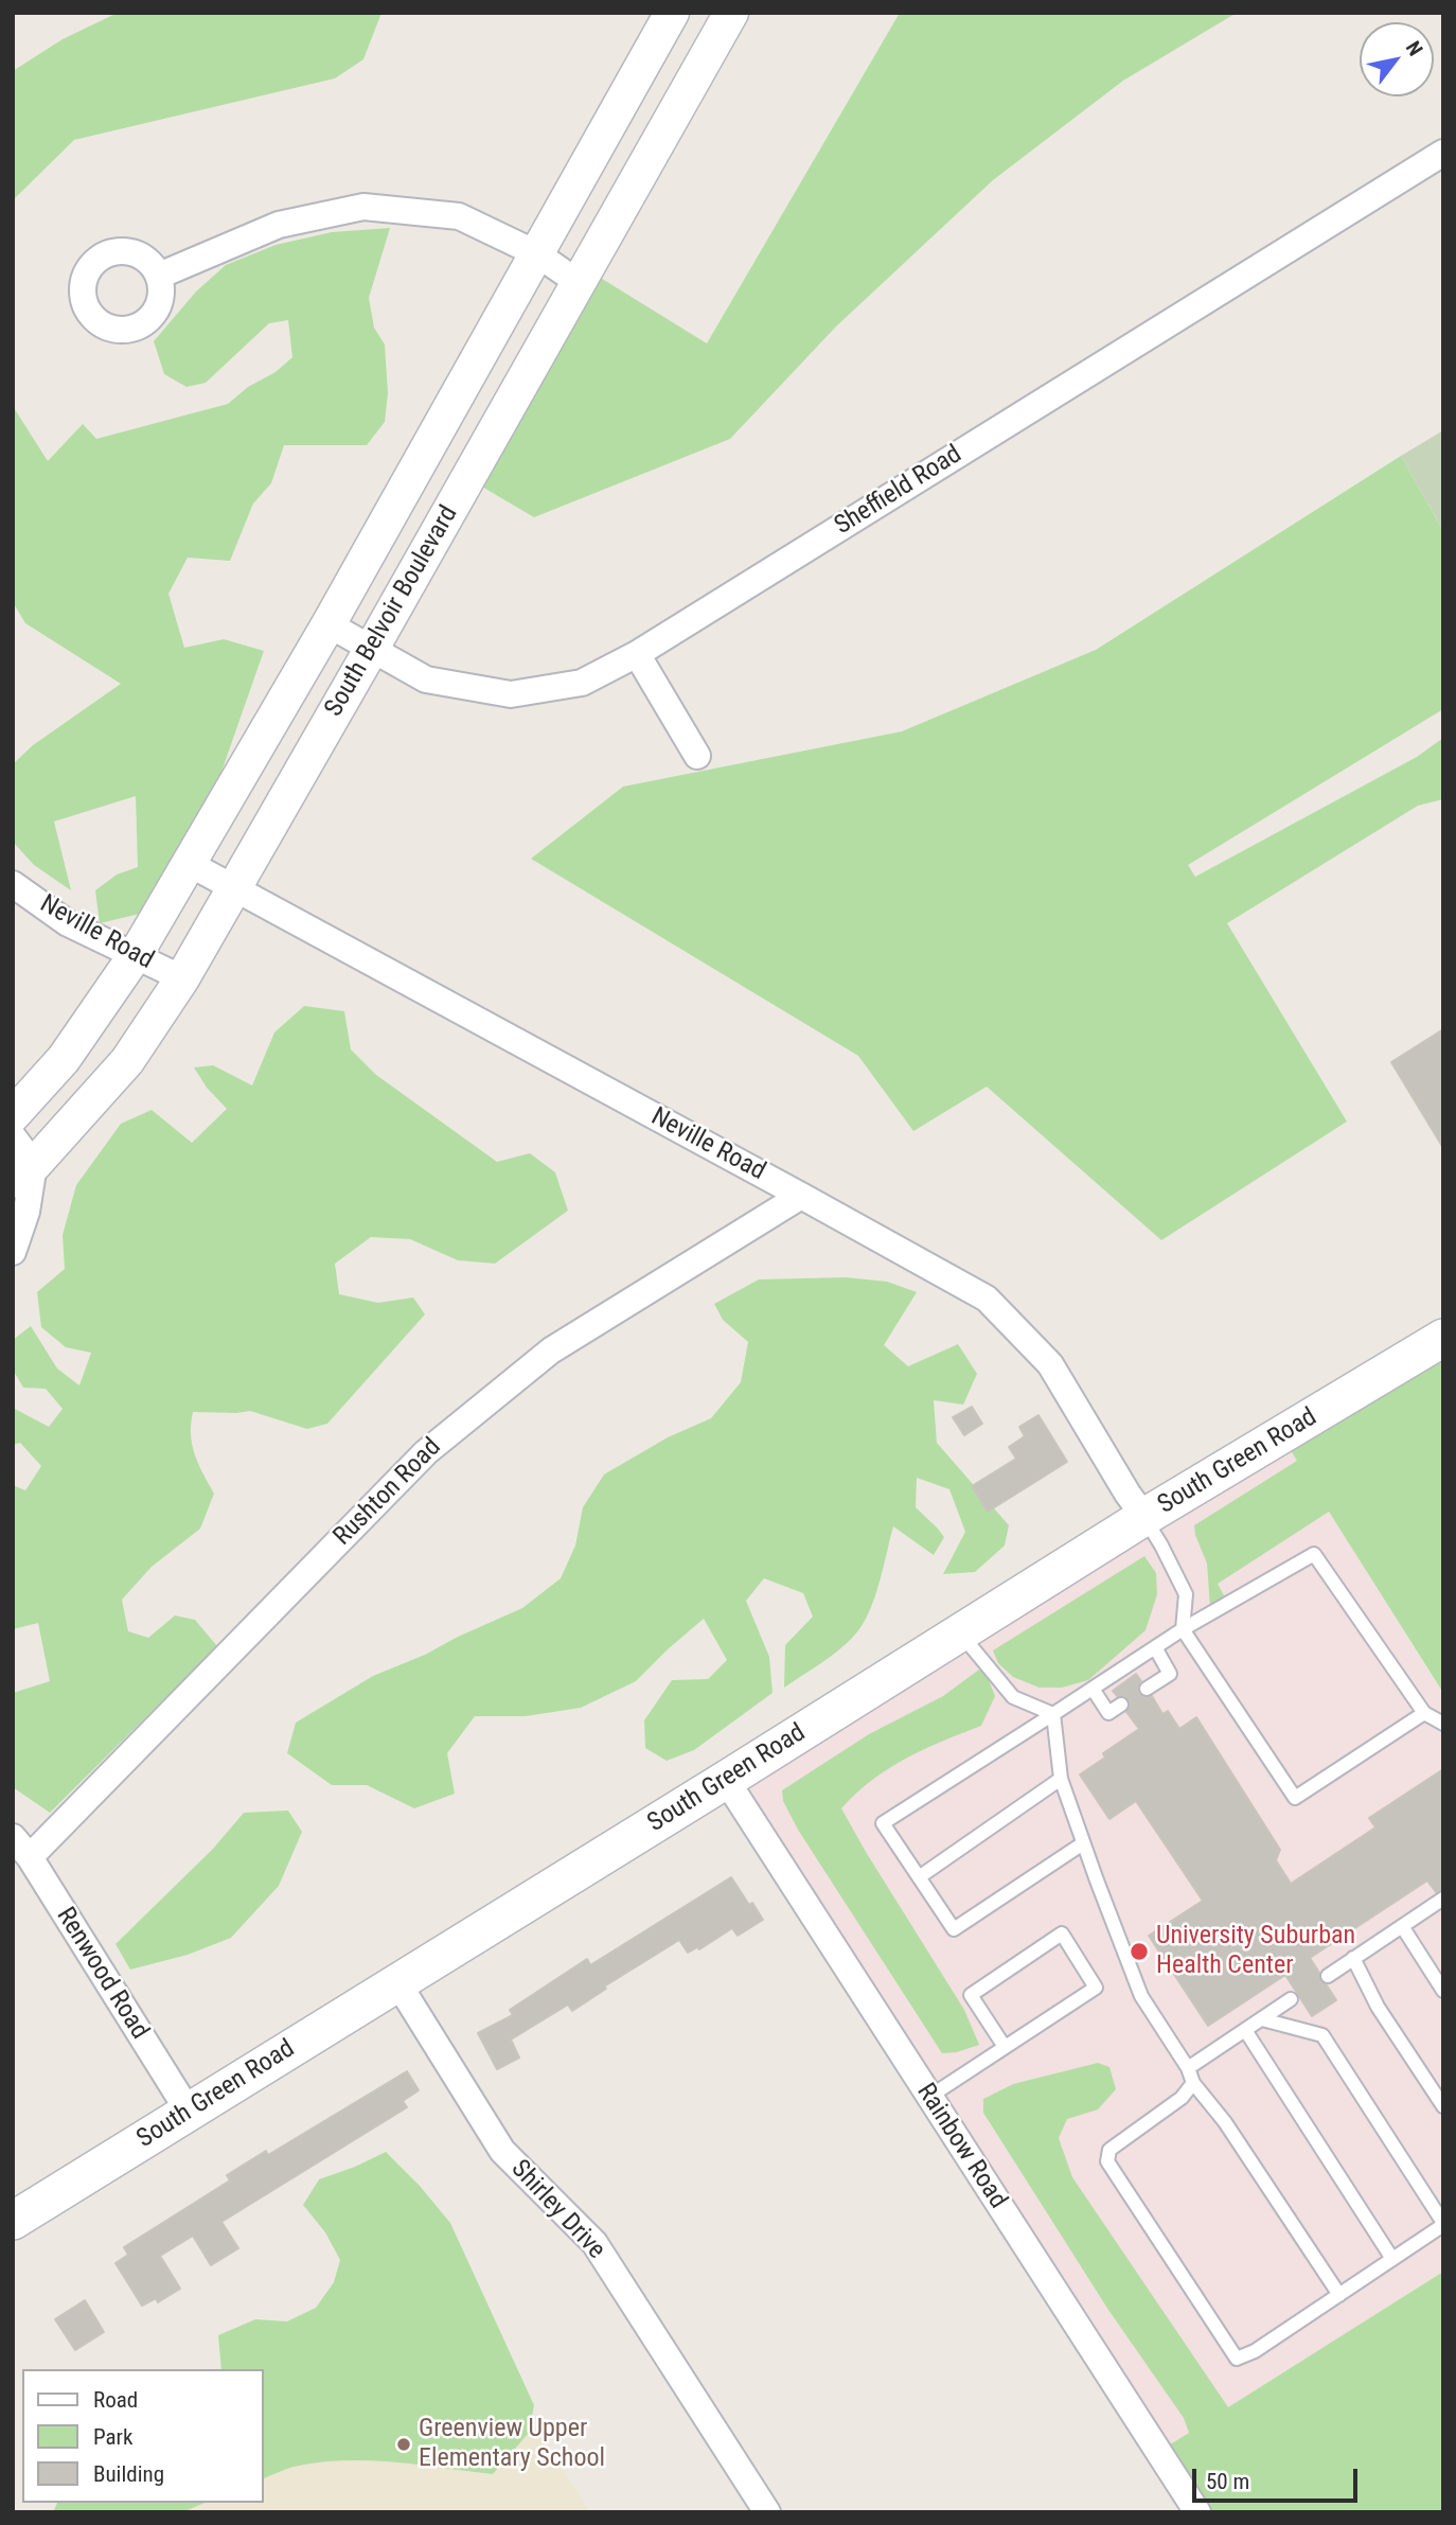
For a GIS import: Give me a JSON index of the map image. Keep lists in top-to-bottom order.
{
  "streets": {
    "main road": ["South Green Road"],
    "street": [
      "Sheffield Road",
      "South Belvoir Boulevard",
      "Neville Road",
      "Rushton Road",
      "Renwood Road",
      "Rainbow Road",
      "Shirley Drive"
    ]
  },
  "crossings": [
    ["Sheffield Road", "South Belvoir Boulevard"],
    ["South Belvoir Boulevard", "Neville Road"],
    ["Neville Road", "South Green Road"],
    ["Neville Road", "Rushton Road"],
    ["South Green Road", "Renwood Road"],
    ["South Green Road", "Rainbow Road"],
    ["South Green Road", "Shirley Drive"],
    ["Rushton Road", "Renwood Road"]
  ],
  "places": ["University Suburban Health Center", "Greenview Upper Elementary School"],
  "legend": ["Road", "Park", "Building"],
  "scale_bar": "50 m",
  "north": "top right"
}
